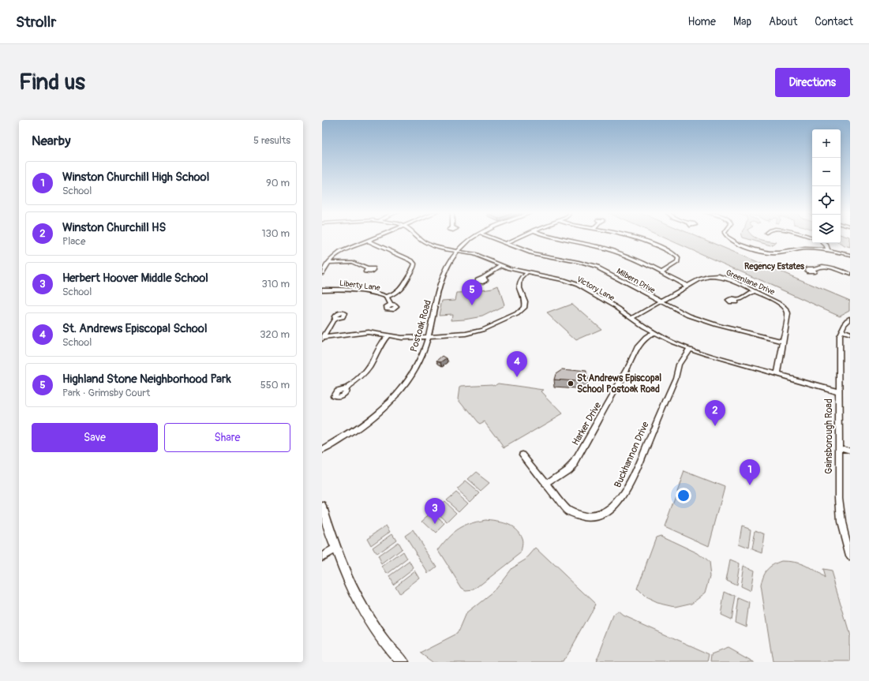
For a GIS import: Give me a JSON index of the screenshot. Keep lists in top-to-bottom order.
{
  "streets": {
    "street": [
      "Milbern Drive",
      "Greenlane Drive",
      "Liberty Lane",
      "Victory Lane",
      "Postoak Road",
      "Harker Drive",
      "Gainsborough Road",
      "Buckhannon Drive"
    ]
  },
  "crossings": [
    ["Milbern Drive", "Greenlane Drive"],
    ["Greenlane Drive", "Victory Lane"],
    ["Victory Lane", "Postoak Road"],
    ["Victory Lane", "Harker Drive"],
    ["Victory Lane", "Gainsborough Road"],
    ["Victory Lane", "Buckhannon Drive"],
    ["Harker Drive", "Buckhannon Drive"]
  ],
  "districts": ["Regency Estates"],
  "places": ["St Andrews Episcopal School Postoak Road"],
  "page": {
    "header": "Strollr",
    "nav": [
      "Home",
      "Map",
      "About",
      "Contact"
    ],
    "buttons": [
      "Directions",
      ["Save", "Share"]
    ],
    "title": "Find us",
    "heading": ["Nearby", "5 results"],
    "map_buttons": ["+", "−"],
    "list": [
      {
        "mark": "1",
        "name": "Winston Churchill High School",
        "note": "School",
        "value": "90 m"
      },
      {
        "mark": "2",
        "name": "Winston Churchill HS",
        "note": "Place",
        "value": "130 m"
      },
      {
        "mark": "3",
        "name": "Herbert Hoover Middle School",
        "note": "School",
        "value": "310 m"
      },
      {
        "mark": "4",
        "name": "St. Andrews Episcopal School",
        "note": "School",
        "value": "320 m"
      },
      {
        "mark": "5",
        "name": "Highland Stone Neighborhood Park",
        "note": "Park · Grimsby Court",
        "value": "550 m"
      }
    ],
    "pins": [
      "5",
      "4",
      "2",
      "1",
      "3"
    ]
  }
}
